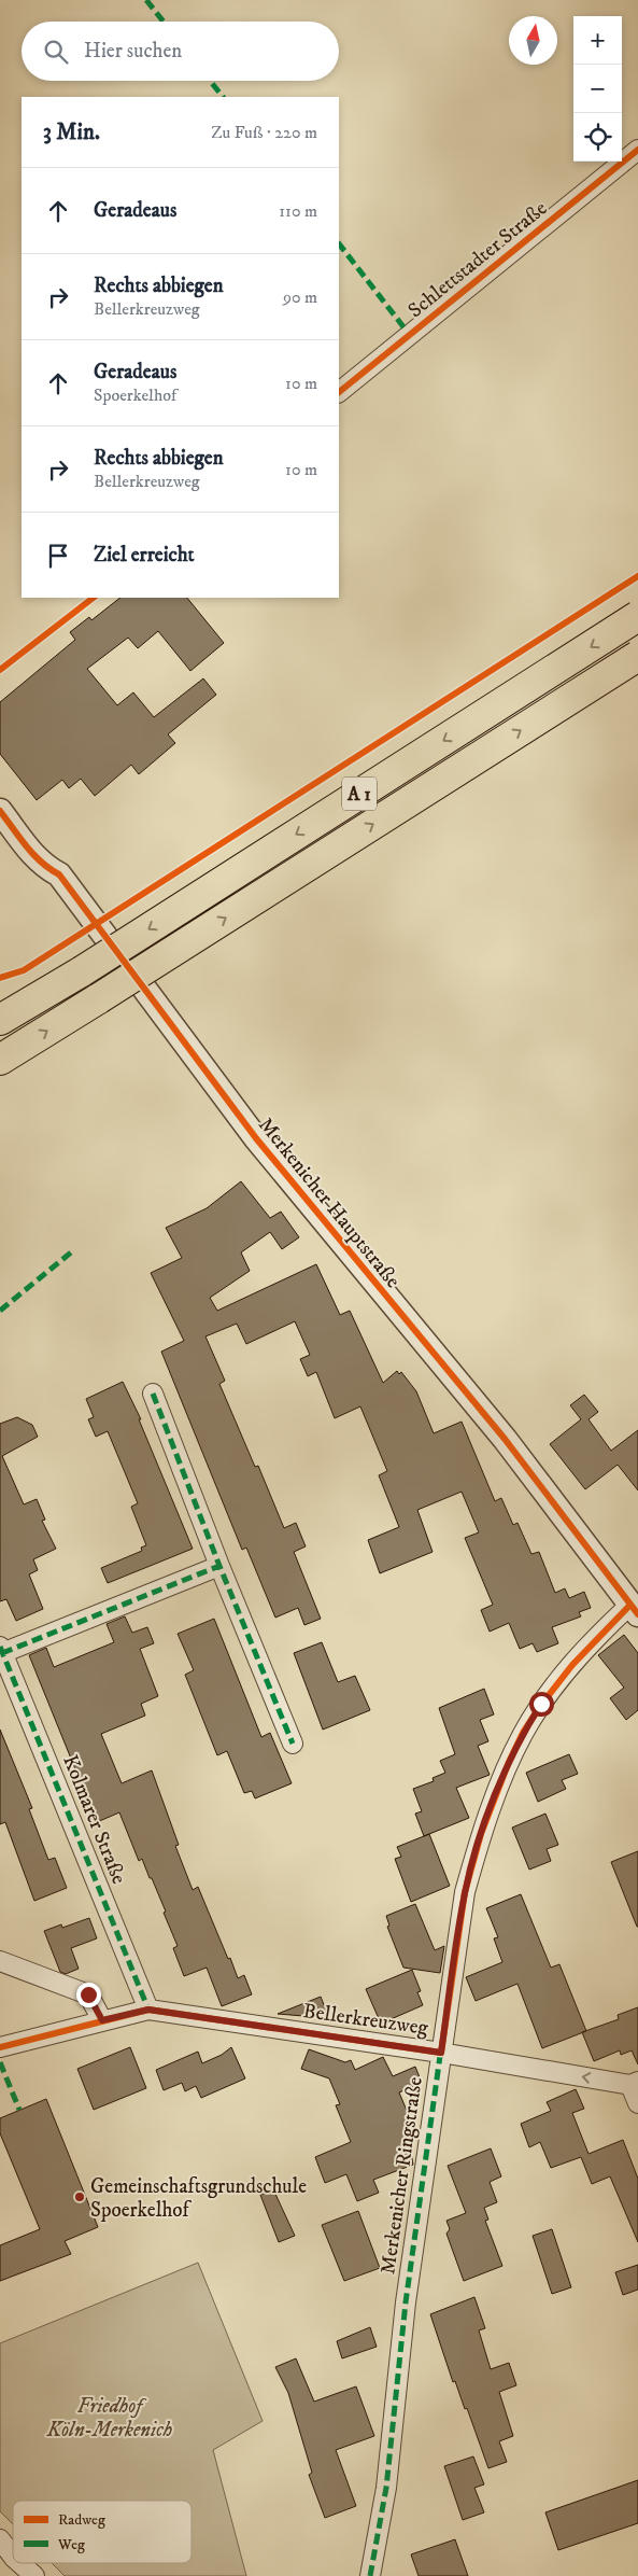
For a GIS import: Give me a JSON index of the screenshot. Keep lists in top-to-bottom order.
{
  "streets": {
    "highway": ["A 1"],
    "street": [
      "Schlettstadter Straße",
      "Merkenicher Hauptstraße",
      "Kolmarer Straße",
      "Bellerkreuzweg",
      "Merkenicher Ringstraße"
    ]
  },
  "crossings": [
    ["Merkenicher Hauptstraße", "Merkenicher Ringstraße"],
    ["Kolmarer Straße", "Bellerkreuzweg"],
    ["Bellerkreuzweg", "Merkenicher Ringstraße"]
  ],
  "one_way": ["Bellerkreuzweg"],
  "parks": ["Friedhof Köln-Merkenich"],
  "places": ["Gemeinschaftsgrundschule Spoerkelhof"],
  "legend": ["Radweg", "Weg"],
  "north": "top",
  "page": {
    "map_buttons": ["+", "−"],
    "search": "Hier suchen",
    "heading": ["3 Min.", "Zu Fuß · 220 m"],
    "list": [
      ["Geradeaus", "110 m"],
      ["Rechts abbiegen", "Bellerkreuzweg", "90 m"],
      ["Geradeaus", "Spoerkelhof", "10 m"],
      ["Rechts abbiegen", "Bellerkreuzweg", "10 m"],
      "Ziel erreicht"
    ]
  }
}
